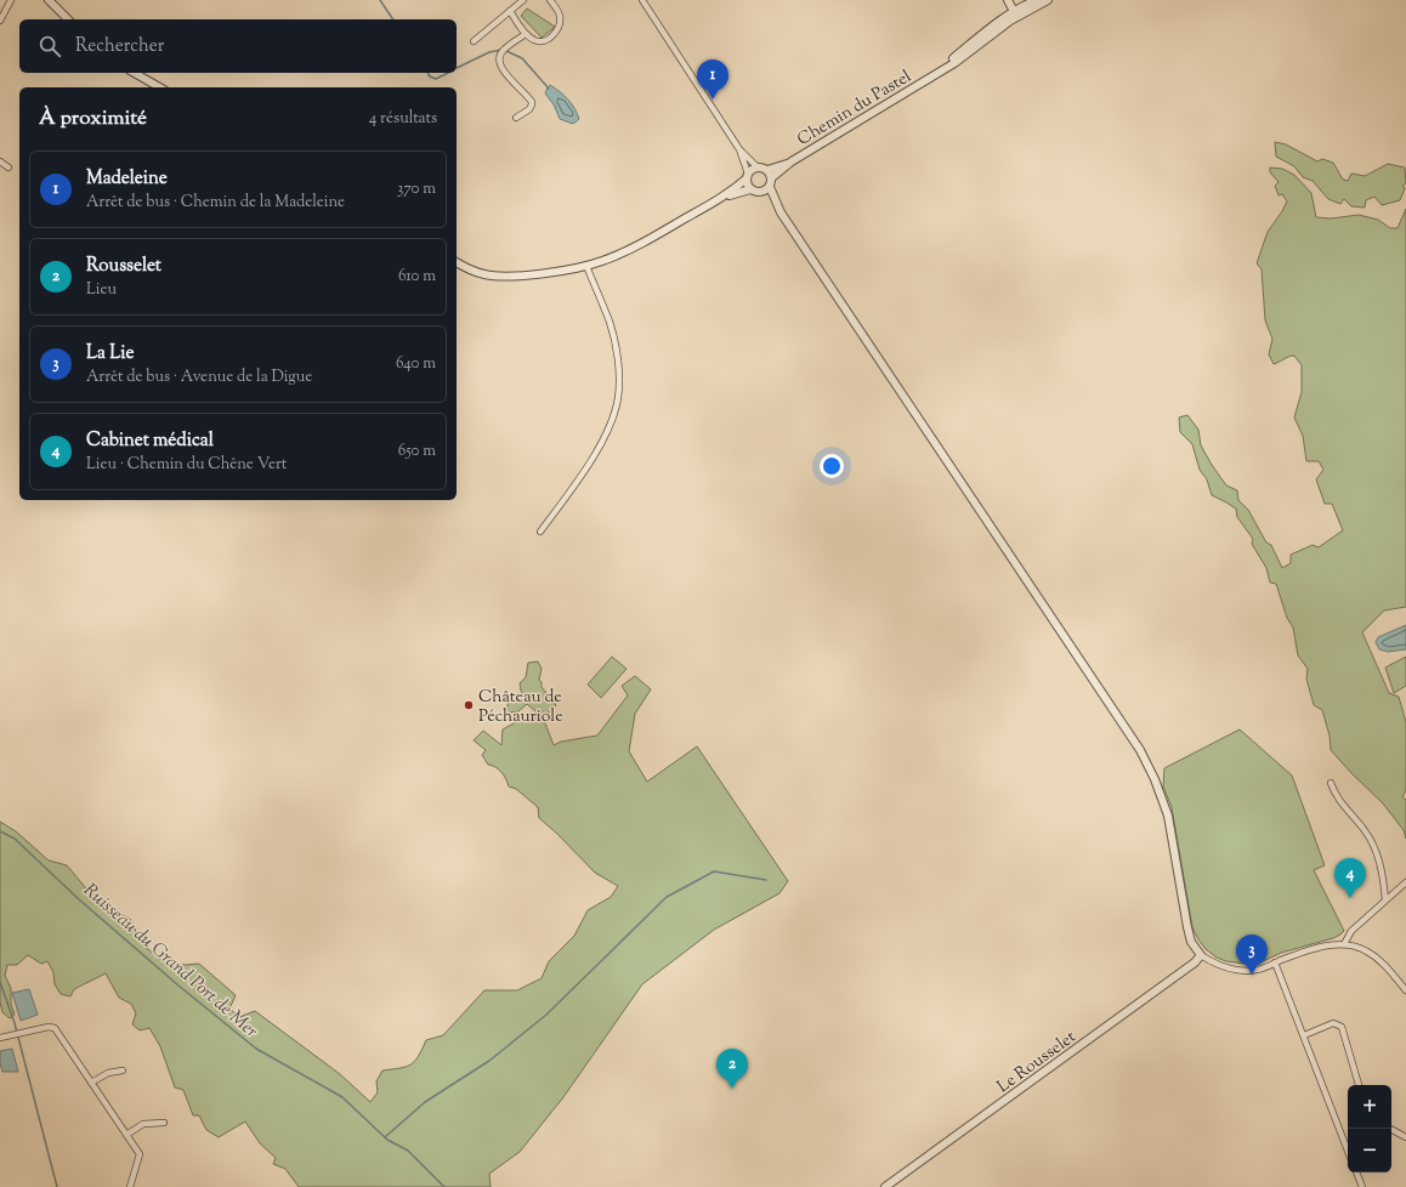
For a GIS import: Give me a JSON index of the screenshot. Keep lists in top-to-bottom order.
{
  "streets": {
    "street": ["Chemin du Pastel", "Le Rousselet"]
  },
  "water": ["Ruisseau du Grand Port de Mer"],
  "places": ["Château de Péchauriole"],
  "page": {
    "search": "Rechercher",
    "pins": [
      "1",
      "4",
      "3",
      "2"
    ],
    "heading": ["À proximité", "4 résultats"],
    "list": [
      {
        "mark": "1",
        "name": "Madeleine",
        "note": "Arrêt de bus · Chemin de la Madeleine",
        "value": "370 m"
      },
      {
        "mark": "2",
        "name": "Rousselet",
        "note": "Lieu",
        "value": "610 m"
      },
      {
        "mark": "3",
        "name": "La Lie",
        "note": "Arrêt de bus · Avenue de la Digue",
        "value": "640 m"
      },
      {
        "mark": "4",
        "name": "Cabinet médical",
        "note": "Lieu · Chemin du Chêne Vert",
        "value": "650 m"
      }
    ],
    "map_buttons": ["+", "−"]
  }
}
